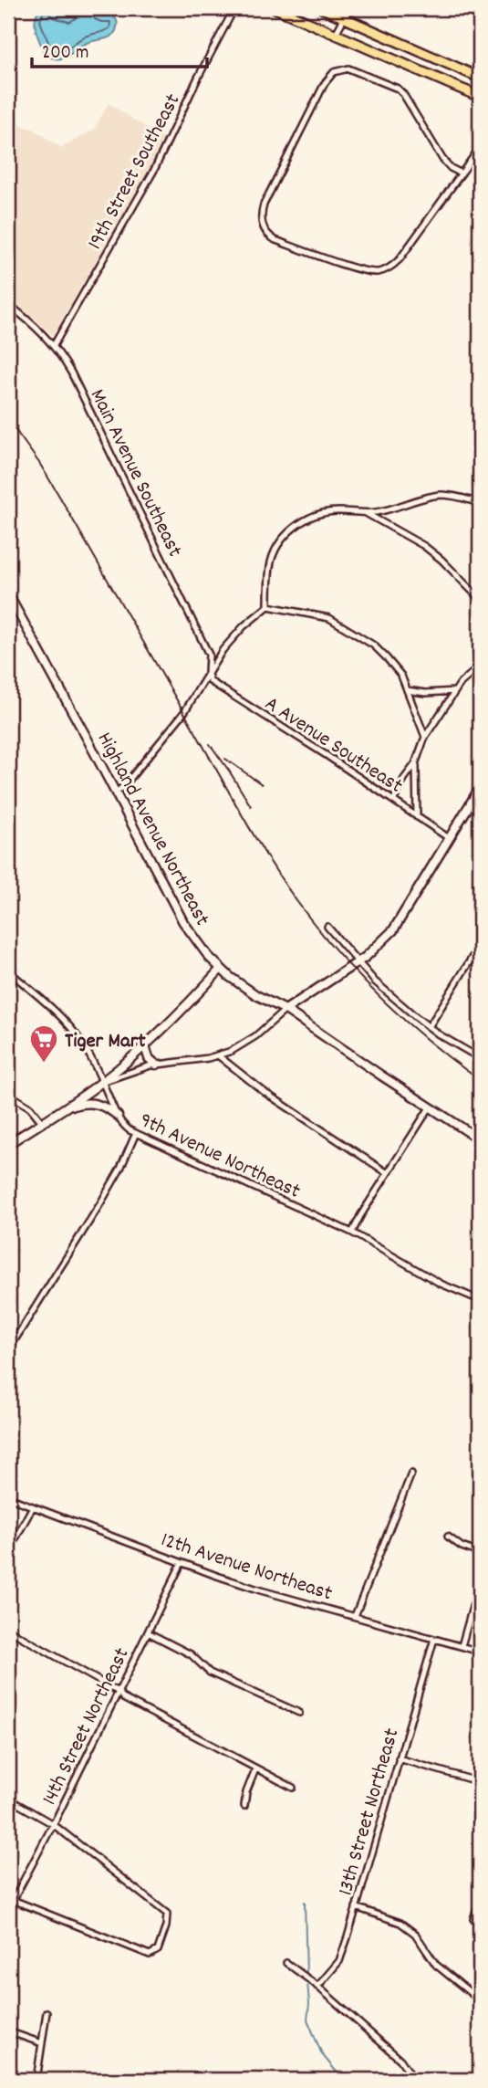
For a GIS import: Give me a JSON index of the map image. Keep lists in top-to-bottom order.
{
  "streets": {
    "main road": ["Highland Avenue Northeast"],
    "street": [
      "19th Street Southeast",
      "Main Avenue Southeast",
      "A Avenue Southeast",
      "9th Avenue Northeast",
      "12th Avenue Northeast",
      "14th Street Northeast",
      "13th Street Northeast"
    ]
  },
  "crossings": [
    ["19th Street Southeast", "Main Avenue Southeast"],
    ["Main Avenue Southeast", "A Avenue Southeast"],
    ["12th Avenue Northeast", "14th Street Northeast"],
    ["12th Avenue Northeast", "13th Street Northeast"]
  ],
  "places": {
    "supermarket": ["Tiger Mart"]
  },
  "scale_bar": "200 m"
}
